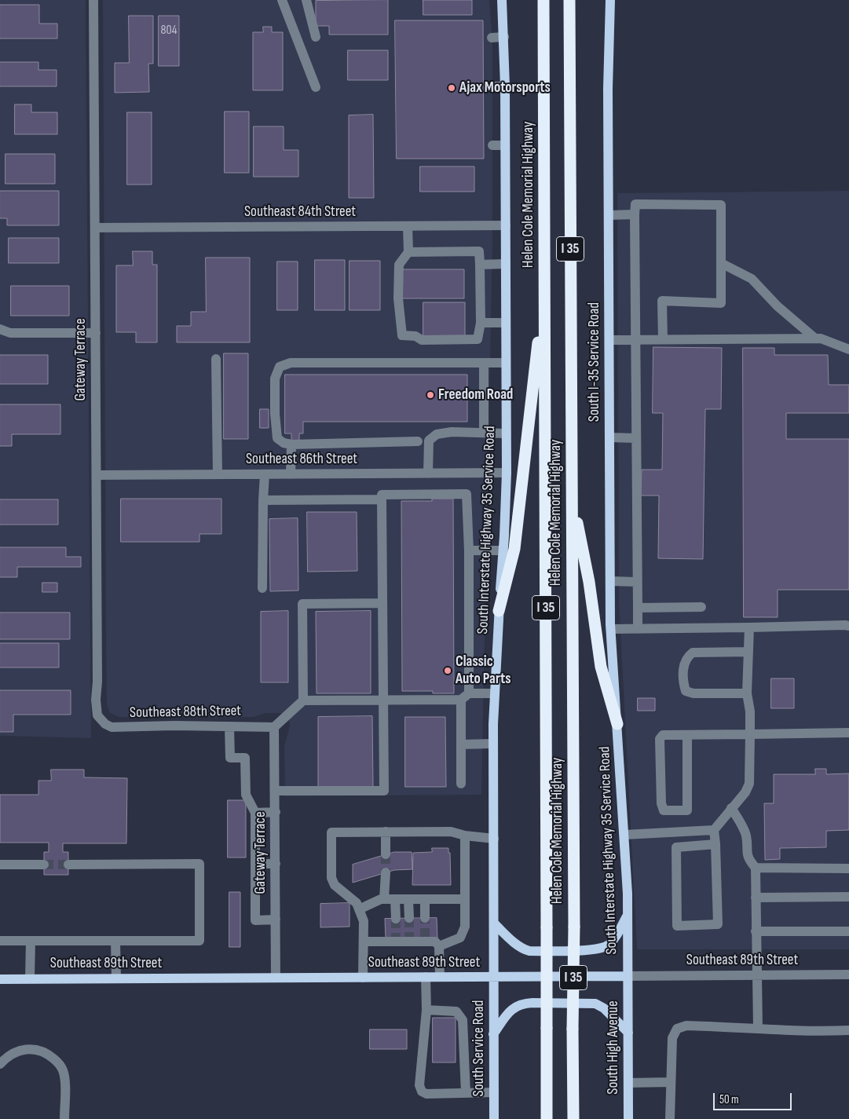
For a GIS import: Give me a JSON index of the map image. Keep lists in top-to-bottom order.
{
  "streets": {
    "highway": ["Helen Cole Memorial Highway", "I 35"],
    "main road": [
      "South I-35 Service Road",
      "South Interstate Highway 35 Service Road",
      "Southeast 89th Street",
      "South High Avenue",
      "South Service Road"
    ],
    "street": [
      "Southeast 84th Street",
      "Gateway Terrace",
      "Southeast 86th Street",
      "Southeast 88th Street"
    ]
  },
  "crossings": [
    ["Southeast 84th Street", "Gateway Terrace"],
    ["Southeast 84th Street", "South Interstate Highway 35 Service Road"],
    ["Gateway Terrace", "Southeast 86th Street"],
    ["Gateway Terrace", "Southeast 88th Street"],
    ["Gateway Terrace", "Southeast 89th Street"],
    ["South I-35 Service Road", "South Interstate Highway 35 Service Road"],
    ["Southeast 86th Street", "South Interstate Highway 35 Service Road"],
    ["South Interstate Highway 35 Service Road", "Southeast 89th Street"],
    ["South Interstate Highway 35 Service Road", "South High Avenue"],
    ["South Interstate Highway 35 Service Road", "South Service Road"],
    ["Southeast 89th Street", "South High Avenue"],
    ["Southeast 89th Street", "South Service Road"]
  ],
  "places": ["Ajax Motorsports", "Freedom Road", "Classic Auto Parts"],
  "house_numbers": ["804"],
  "scale_bar": "50 m"
}
